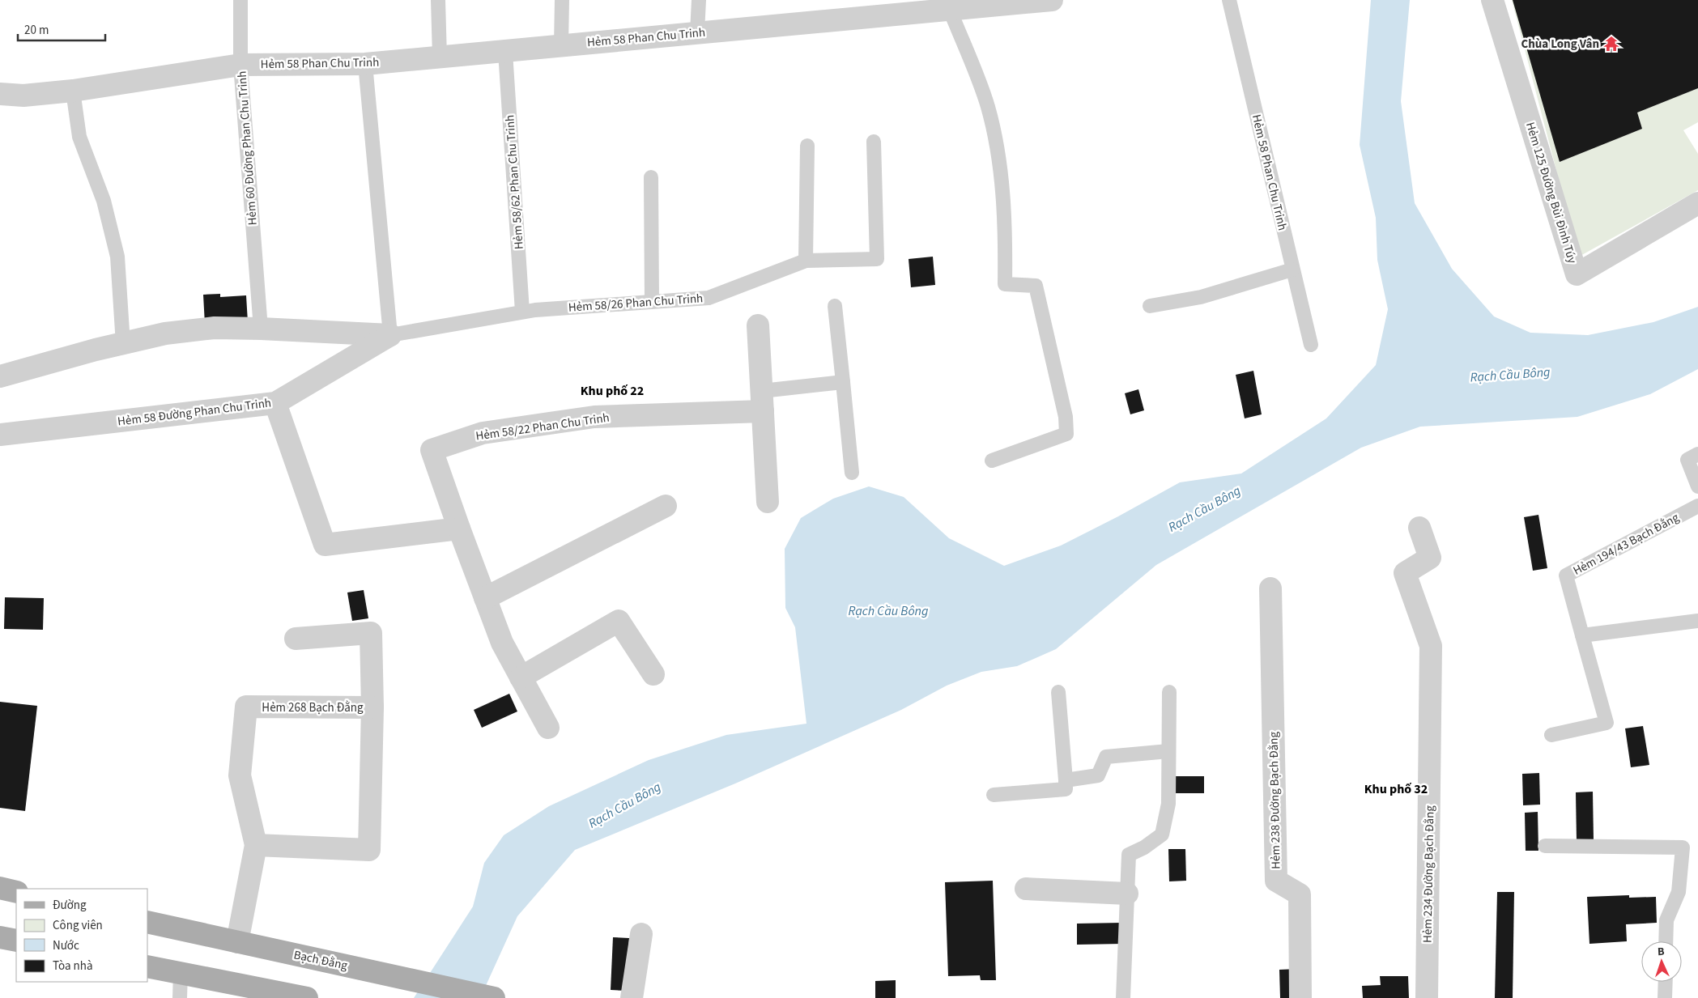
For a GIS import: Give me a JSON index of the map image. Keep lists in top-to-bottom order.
{
  "streets": {
    "main road": ["Bạch Đằng"],
    "street": [
      "Hẻm 58 Phan Chu Trinh",
      "Hẻm 60 Đường Phan Chu Trinh",
      "Hẻm 125 Đường Bùi Đình Túy",
      "Hẻm 58 Đường Phan Chu Trinh",
      "Hẻm 58/22 Phan Chu Trinh",
      "Hẻm 268 Bạch Đằng",
      "Hẻm 238 Đường Bạch Đằng",
      "Hẻm 234 Đường Bạch Đằng"
    ],
    "lane": ["Hẻm 58/62 Phan Chu Trinh", "Hẻm 58/26 Phan Chu Trinh", "Hẻm 194/43 Bạch Đằng"]
  },
  "crossings": [
    ["Hẻm 58 Phan Chu Trinh", "Hẻm 60 Đường Phan Chu Trinh"],
    ["Hẻm 58 Phan Chu Trinh", "Hẻm 58/62 Phan Chu Trinh"],
    ["Hẻm 58/62 Phan Chu Trinh", "Hẻm 58/26 Phan Chu Trinh"],
    ["Hẻm 58/26 Phan Chu Trinh", "Hẻm 58 Đường Phan Chu Trinh"],
    ["Hẻm 268 Bạch Đằng", "Bạch Đằng"]
  ],
  "districts": ["Khu phố 22", "Khu phố 32"],
  "water": ["Rạch Cầu Bông"],
  "places": {
    "temple": ["Chùa Long Vân"]
  },
  "legend": [
    "Đường",
    "Công viên",
    "Nước",
    "Tòa nhà"
  ],
  "scale_bar": "20 m",
  "north": "top"
}
